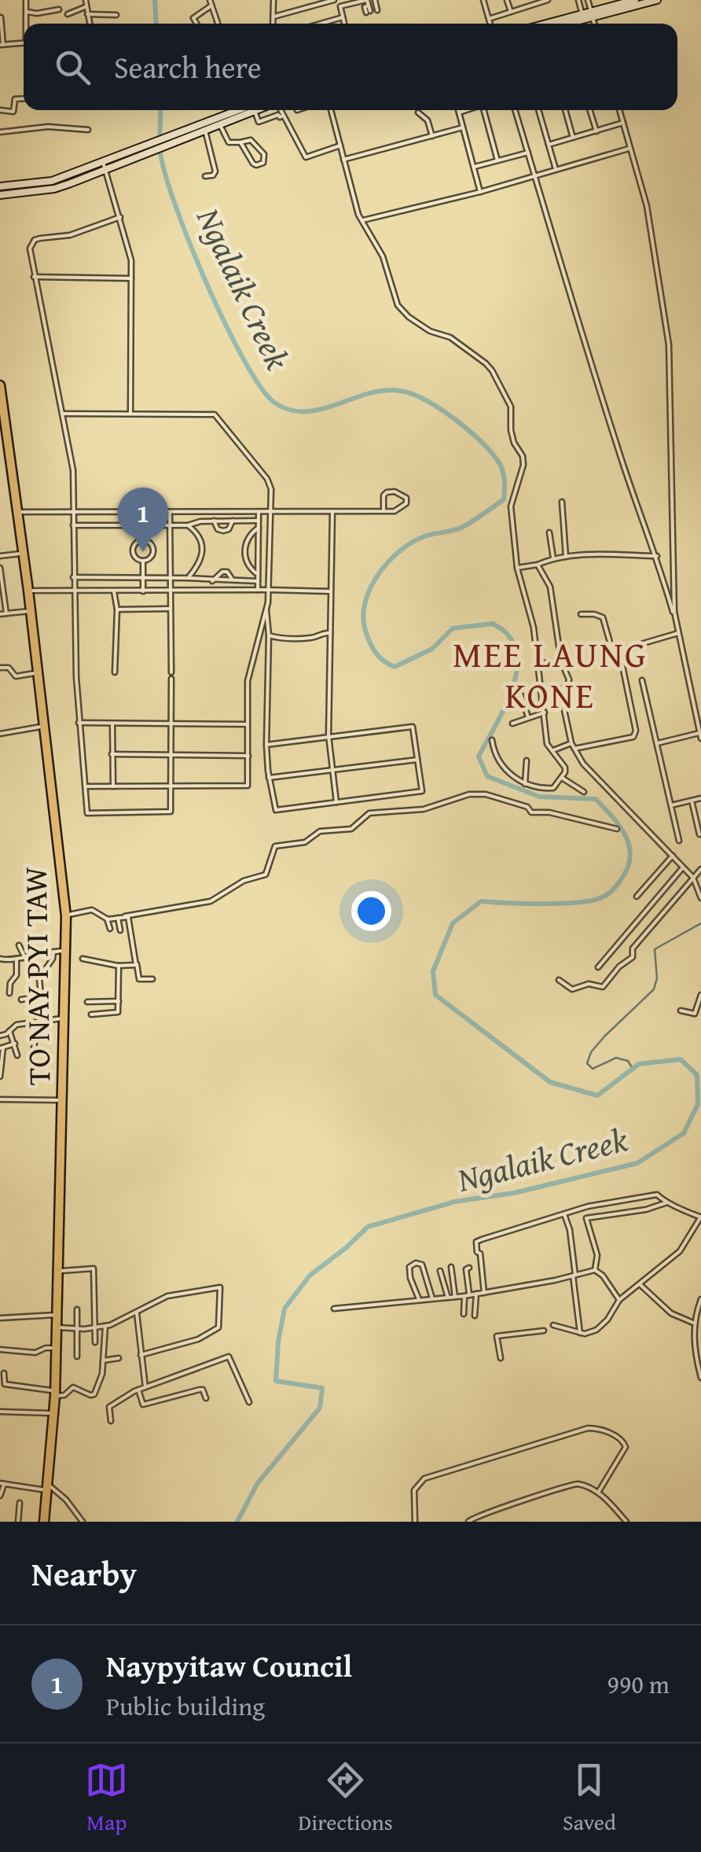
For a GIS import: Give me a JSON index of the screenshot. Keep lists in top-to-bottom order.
{
  "streets": {
    "main road": ["TO NAY PYI TAW"]
  },
  "districts": ["MEE LAUNG KONE"],
  "water": ["Ngalaik Creek"],
  "page": {
    "search": "Search here",
    "pins": "1",
    "heading": "Nearby",
    "list": [
      {
        "mark": "1",
        "name": "Naypyitaw Council",
        "note": "Public building",
        "value": "990 m"
      }
    ],
    "nav": ["Map", "Directions", "Saved"]
  }
}
